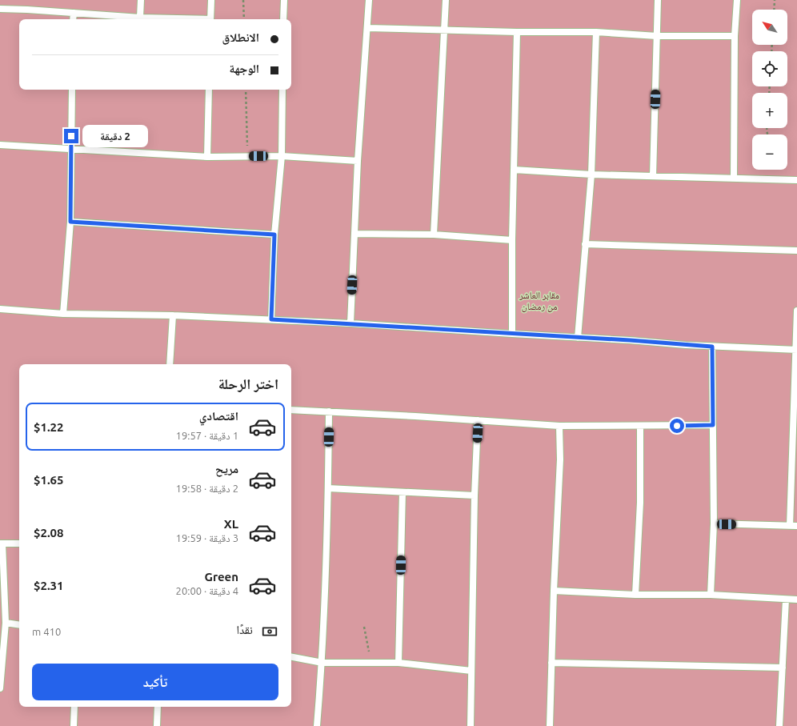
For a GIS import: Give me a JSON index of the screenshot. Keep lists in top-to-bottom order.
{
  "parks": ["مقابر العاشر من رمضان"],
  "north": "top left",
  "page": {
    "map_buttons": ["+", "−"],
    "banner": ["الانطلاق", "الوجهة"],
    "bubble": "2 دقيقة",
    "heading": "اختر الرحلة",
    "list": [
      {
        "name": "اقتصادي",
        "note": "1 دقيقة · 19:57",
        "value": "$1.22"
      },
      {
        "name": "مريح",
        "note": "2 دقيقة · 19:58",
        "value": "$1.65"
      },
      {
        "name": "XL",
        "note": "3 دقيقة · 19:59",
        "value": "$2.08"
      },
      {
        "name": "Green",
        "note": "4 دقيقة · 20:00",
        "value": "$2.31"
      }
    ],
    "pay": ["نقدًا", "410 m"],
    "buttons": "تأكيد"
  }
}
